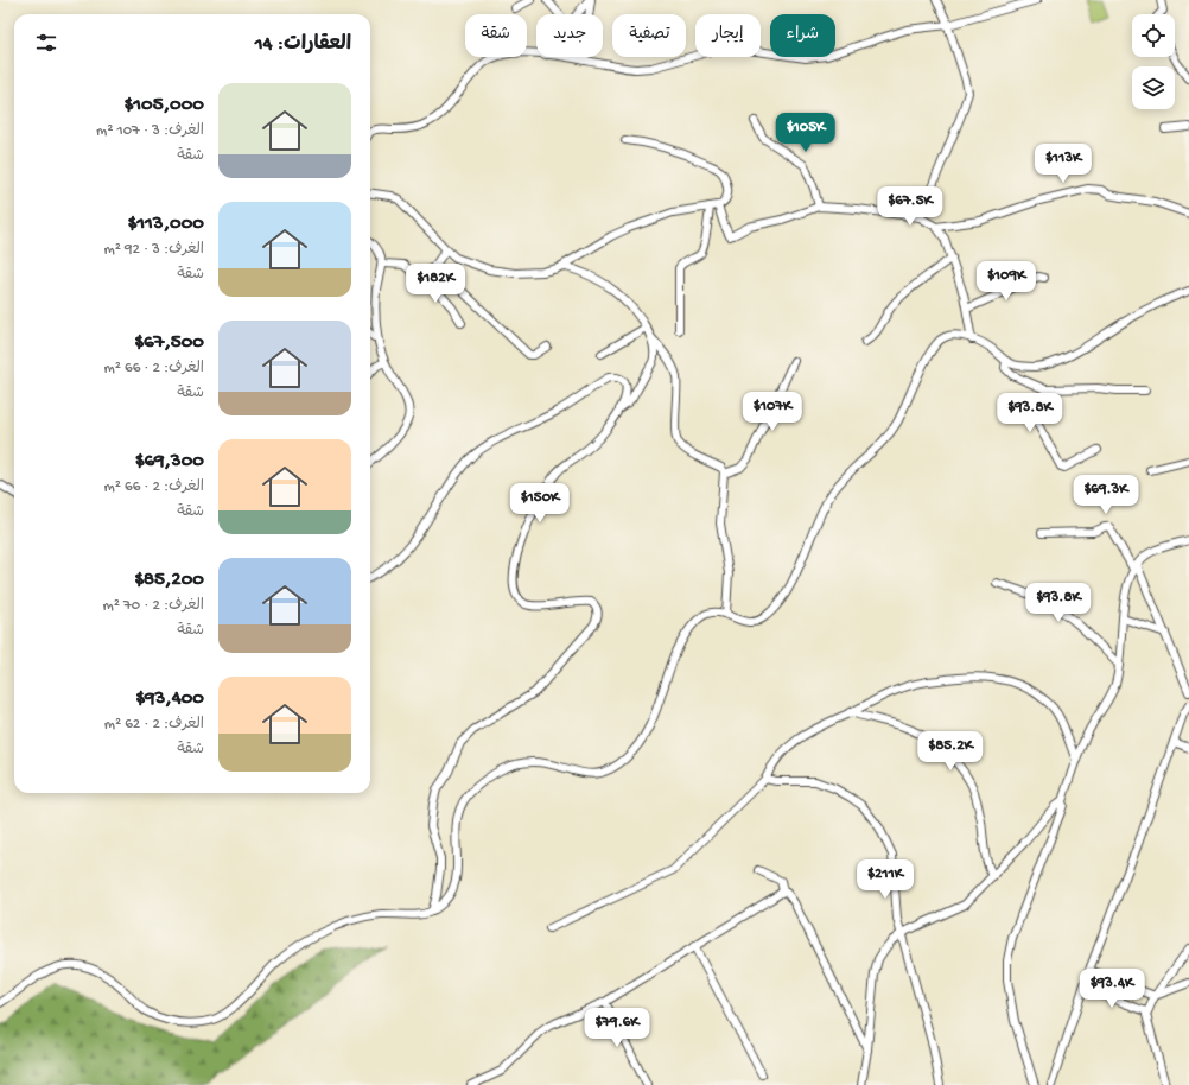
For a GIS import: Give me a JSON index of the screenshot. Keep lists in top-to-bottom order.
{
  "page": {
    "chip": [
      "شراء",
      "إيجار",
      "تصفية",
      "جديد",
      "شقة"
    ],
    "heading": "العقارات: 14",
    "list": [
      {
        "name": "$105,000",
        "note": "الغرف: 3 · 107 m² · شقة"
      },
      {
        "name": "$113,000",
        "note": "الغرف: 3 · 92 m² · شقة"
      },
      {
        "name": "$67,500",
        "note": "الغرف: 2 · 66 m² · شقة"
      },
      {
        "name": "$69,300",
        "note": "الغرف: 2 · 66 m² · شقة"
      },
      {
        "name": "$85,200",
        "note": "الغرف: 2 · 70 m² · شقة"
      },
      {
        "name": "$93,400",
        "note": "الغرف: 2 · 62 m² · شقة"
      }
    ],
    "price": [
      "$105K",
      "$113K",
      "$67.5K",
      "$109K",
      "$182K",
      "$107K",
      "$93.8K",
      "$69.3K",
      "$150K",
      "$93.8K",
      "$85.2K",
      "$211K",
      "$93.4K",
      "$79.6K"
    ]
  }
}
